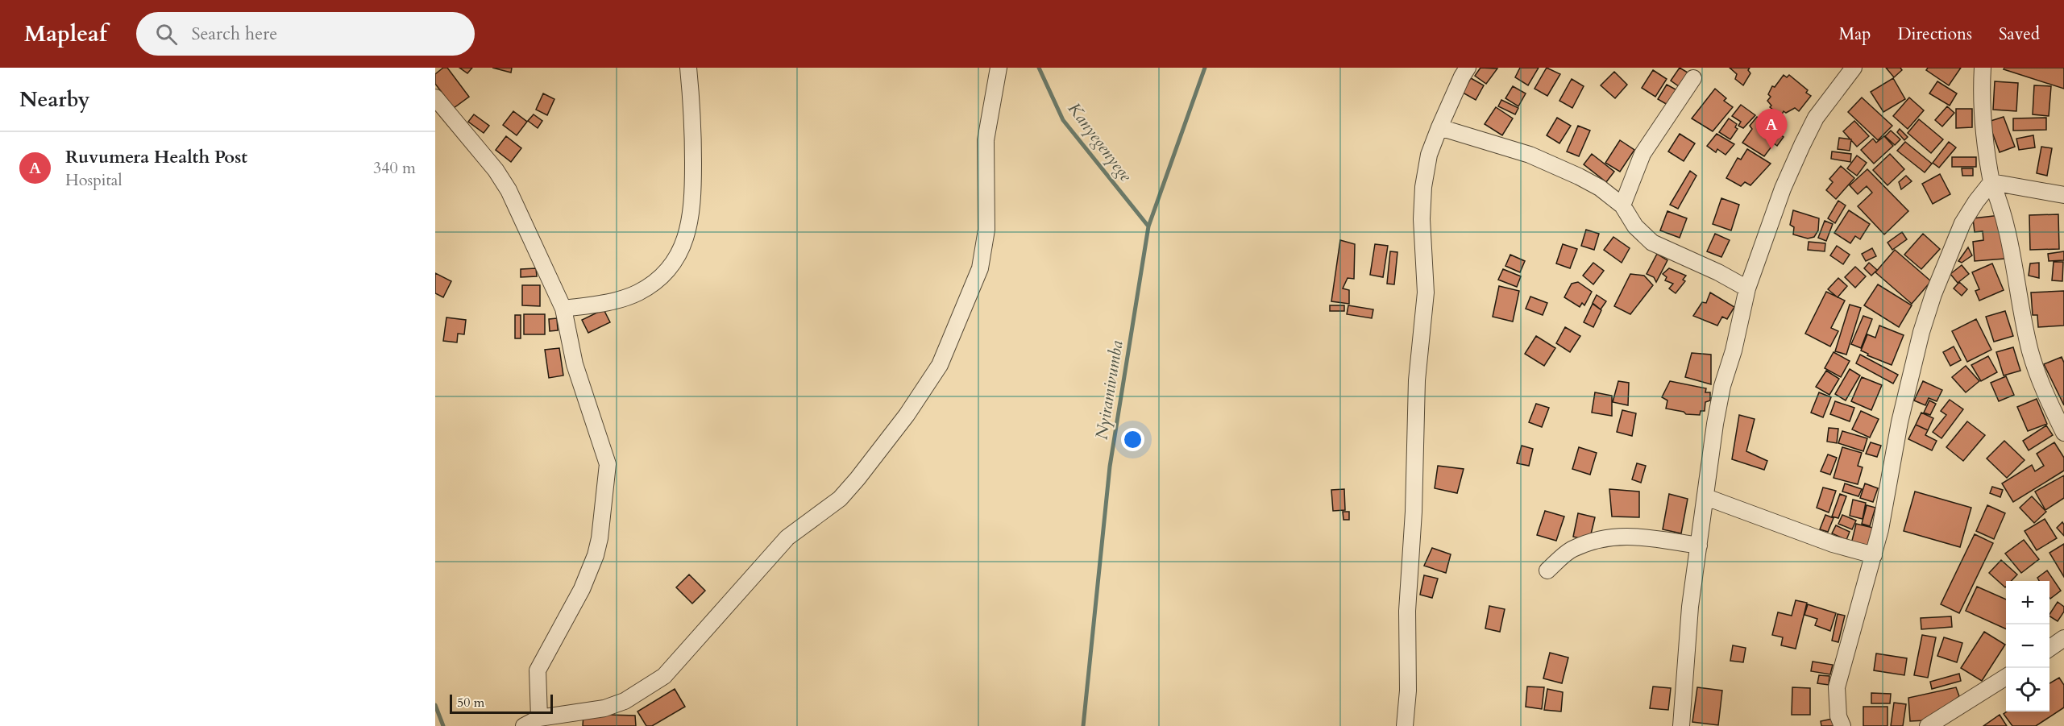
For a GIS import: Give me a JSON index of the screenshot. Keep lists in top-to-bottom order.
{
  "water": ["Kanyegenyege", "Nyiramivumba"],
  "scale_bar": "50 m",
  "page": {
    "header": "Mapleaf",
    "search": "Search here",
    "nav": ["Map", "Directions", "Saved"],
    "heading": "Nearby",
    "pins": "A",
    "list": [
      {
        "mark": "A",
        "name": "Ruvumera Health Post",
        "note": "Hospital",
        "value": "340 m"
      }
    ],
    "map_buttons": ["+", "−"],
    "scale": "50 m"
  }
}
